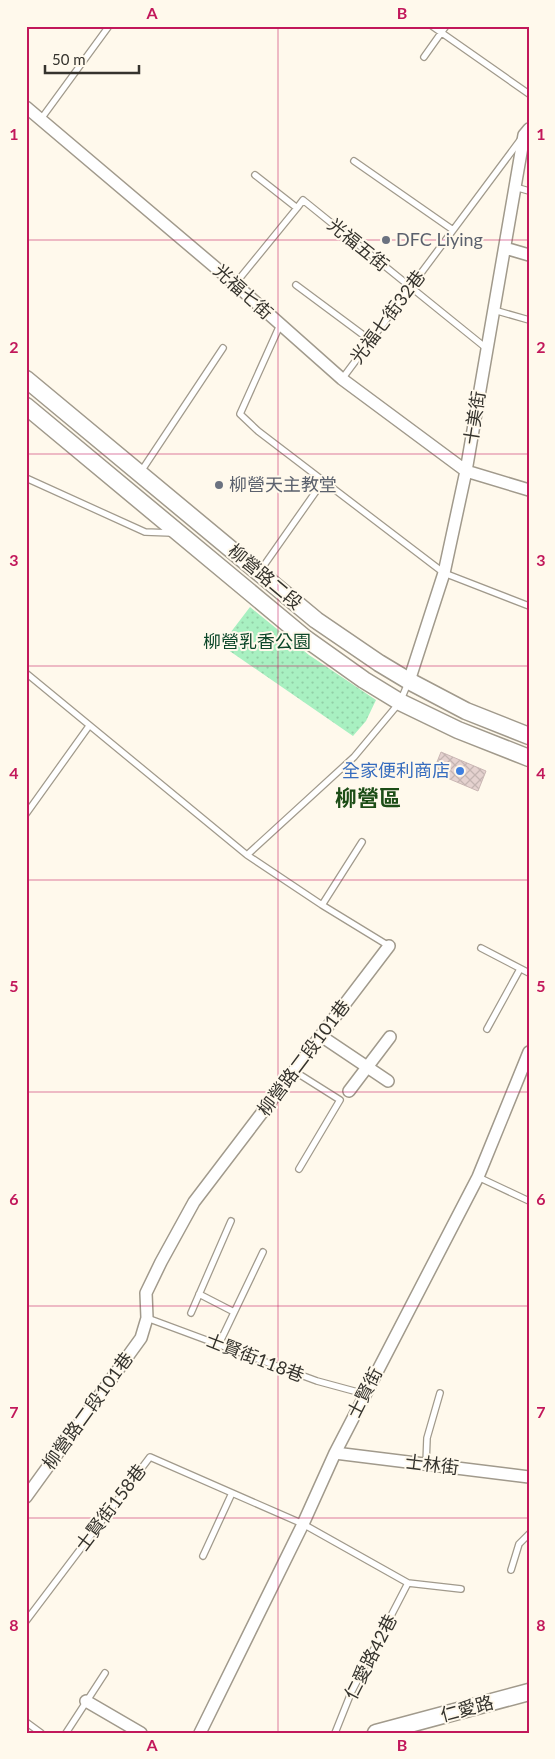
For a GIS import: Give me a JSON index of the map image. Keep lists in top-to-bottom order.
{
  "streets": {
    "street": [
      "光福七街",
      "十美街",
      "柳營路二段",
      "柳營路二段101巷",
      "士賢街",
      "士林街",
      "仁愛路"
    ],
    "lane": [
      "光福五街",
      "光福七街32巷",
      "士賢街118巷",
      "士賢街158巷",
      "仁愛路42巷"
    ]
  },
  "crossings": [
    ["光福五街", "光福七街32巷"],
    ["光福五街", "十美街"],
    ["光福七街", "光福七街32巷"],
    ["光福七街", "十美街"],
    ["光福七街32巷", "十美街"],
    ["十美街", "柳營路二段"],
    ["柳營路二段101巷", "士賢街118巷"],
    ["士賢街118巷", "士賢街"],
    ["士賢街", "士林街"],
    ["士賢街", "士賢街158巷"],
    ["士賢街158巷", "仁愛路42巷"]
  ],
  "districts": ["柳營區"],
  "parks": ["柳營乳香公園"],
  "places": ["DFC Liying", "柳營天主教堂", "全家便利商店"],
  "scale_bar": "50 m",
  "grid": {
    "columns": ["A", "B"],
    "rows": [
      "1",
      "2",
      "3",
      "4",
      "5",
      "6",
      "7",
      "8"
    ]
  }
}
